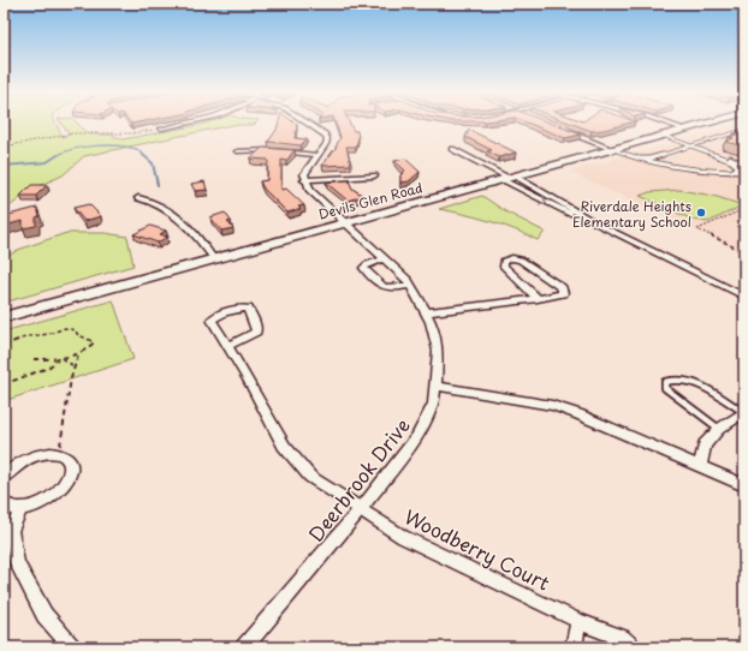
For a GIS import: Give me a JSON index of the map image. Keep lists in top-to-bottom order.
{
  "streets": {
    "main road": ["Devils Glen Road"],
    "street": ["Deerbrook Drive", "Woodberry Court"]
  },
  "crossings": [
    ["Devils Glen Road", "Deerbrook Drive"],
    ["Deerbrook Drive", "Woodberry Court"]
  ],
  "places": ["Riverdale Heights Elementary School"]
}
